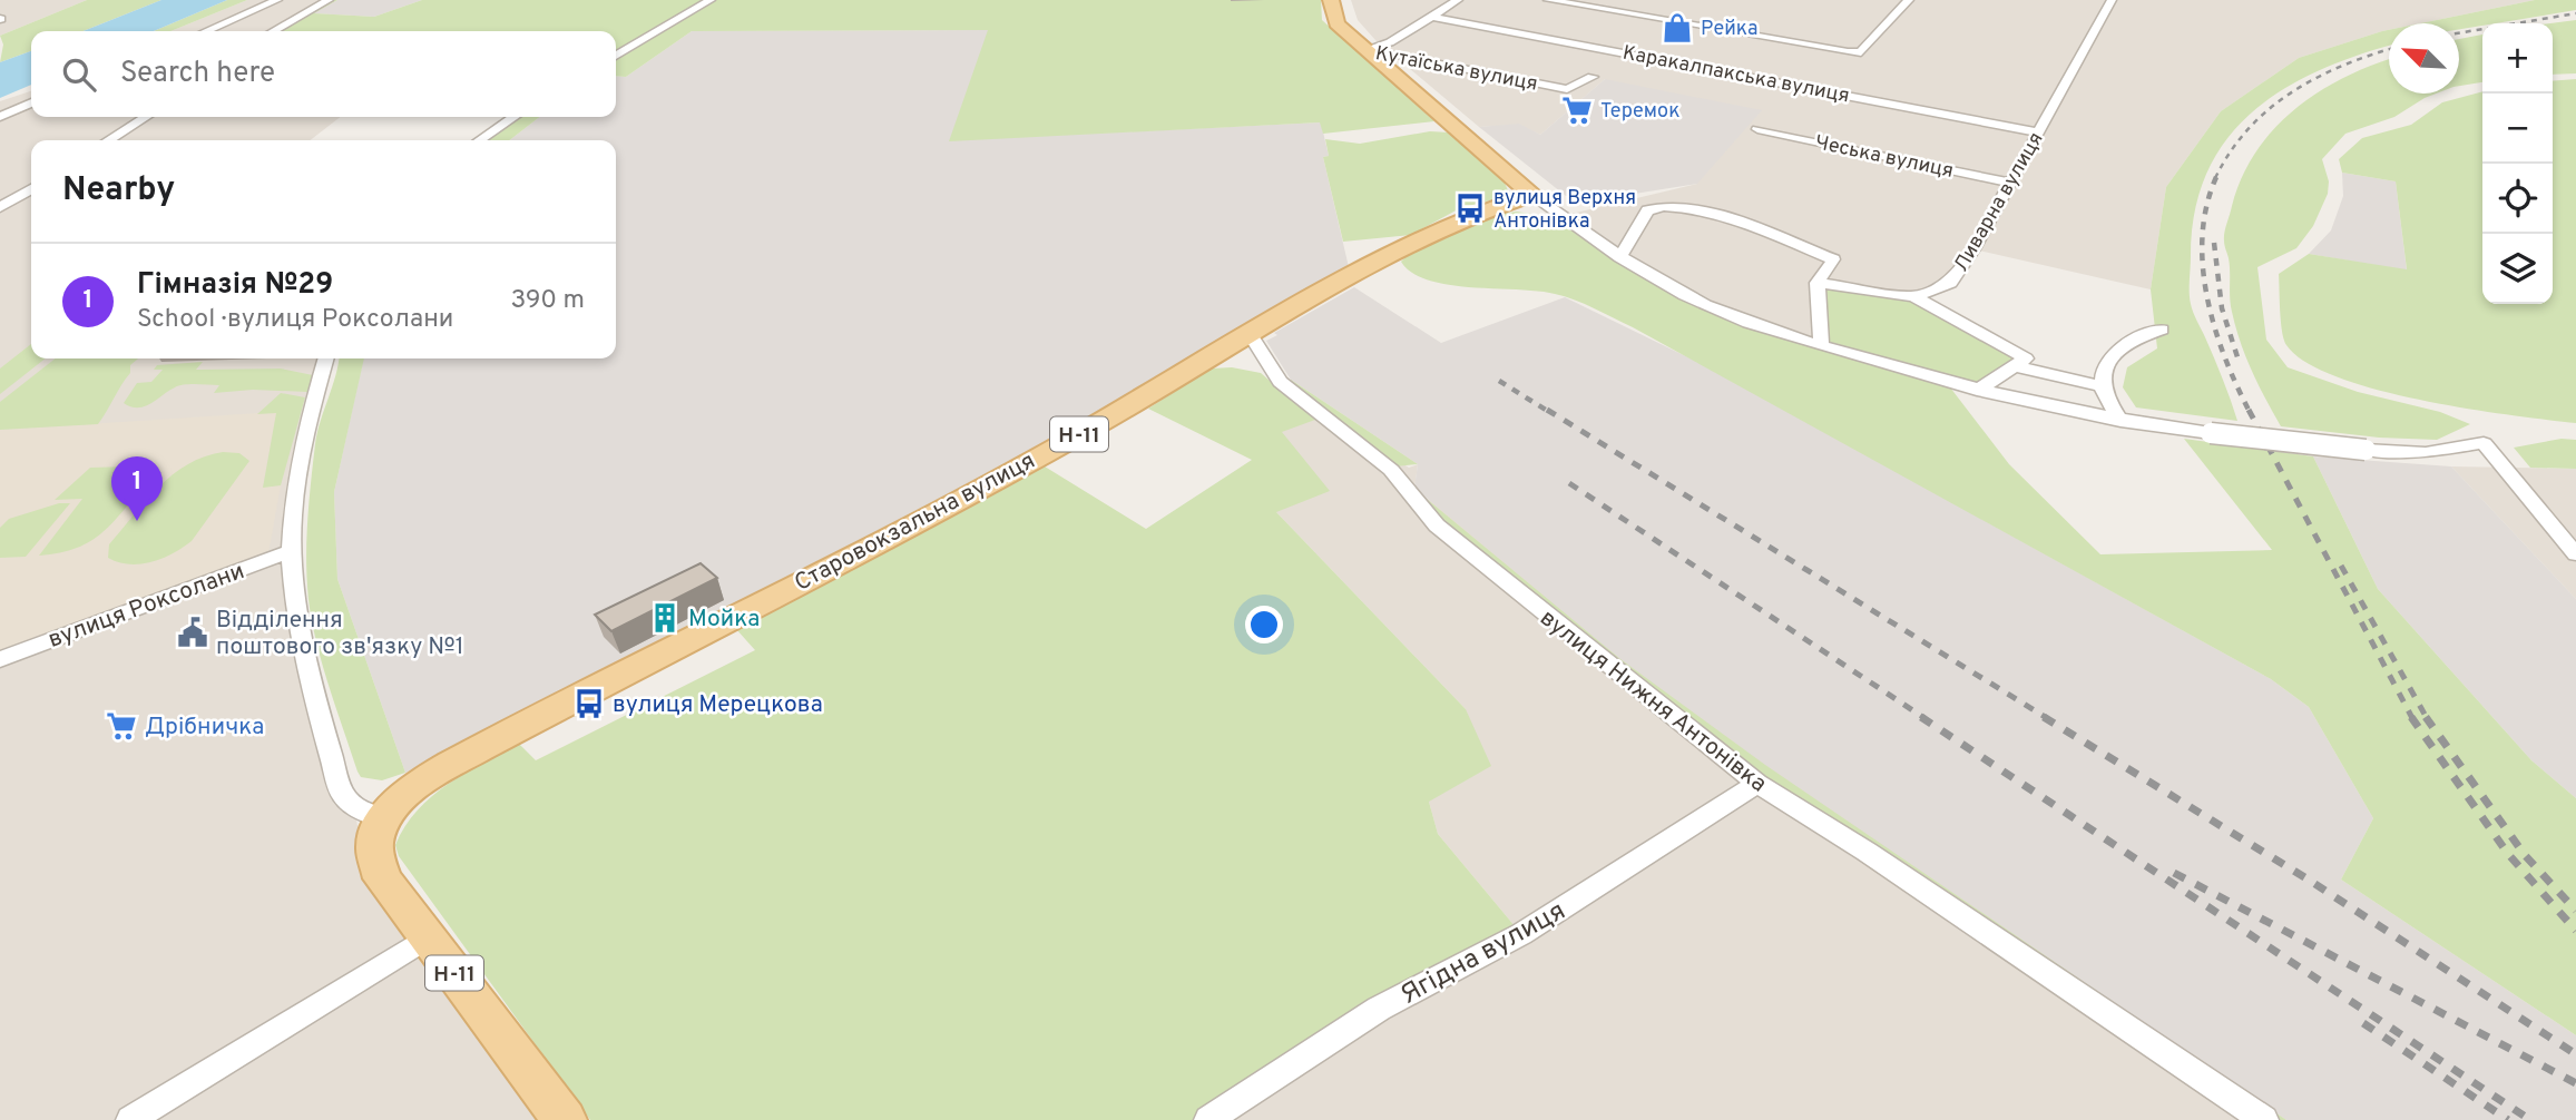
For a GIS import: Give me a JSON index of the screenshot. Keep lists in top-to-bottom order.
{
  "streets": {
    "main road": ["Н-11", "Старовокзальна вулиця"],
    "street": [
      "Кутаїська вулиця",
      "Каракалпакська вулиця",
      "Чеська вулиця",
      "Ливарна вулиця",
      "вулиця Роксолани",
      "вулиця Нижня Антонівка",
      "Ягідна вулиця"
    ]
  },
  "crossings": [
    ["Каракалпакська вулиця", "Ливарна вулиця"],
    ["Чеська вулиця", "Ливарна вулиця"],
    ["Н-11", "Старовокзальна вулиця"],
    ["Старовокзальна вулиця", "вулиця Нижня Антонівка"],
    ["вулиця Нижня Антонівка", "Ягідна вулиця"]
  ],
  "places": {
    "shop": ["Рейка"],
    "supermarket": ["Теремок", "Дрібничка"],
    "bus stop": ["вулиця Верхня Антонівка", "вулиця Мерецкова"],
    "building": ["Мойка"],
    "public building": ["Відділення поштового зв'язку №1"]
  },
  "north": "top left",
  "page": {
    "map_buttons": ["+", "−"],
    "search": "Search here",
    "heading": "Nearby",
    "list": [
      {
        "mark": "1",
        "name": "Гімназія №29",
        "note": "School · вулиця Роксолани",
        "value": "390 m"
      }
    ],
    "pins": "1"
  }
}
